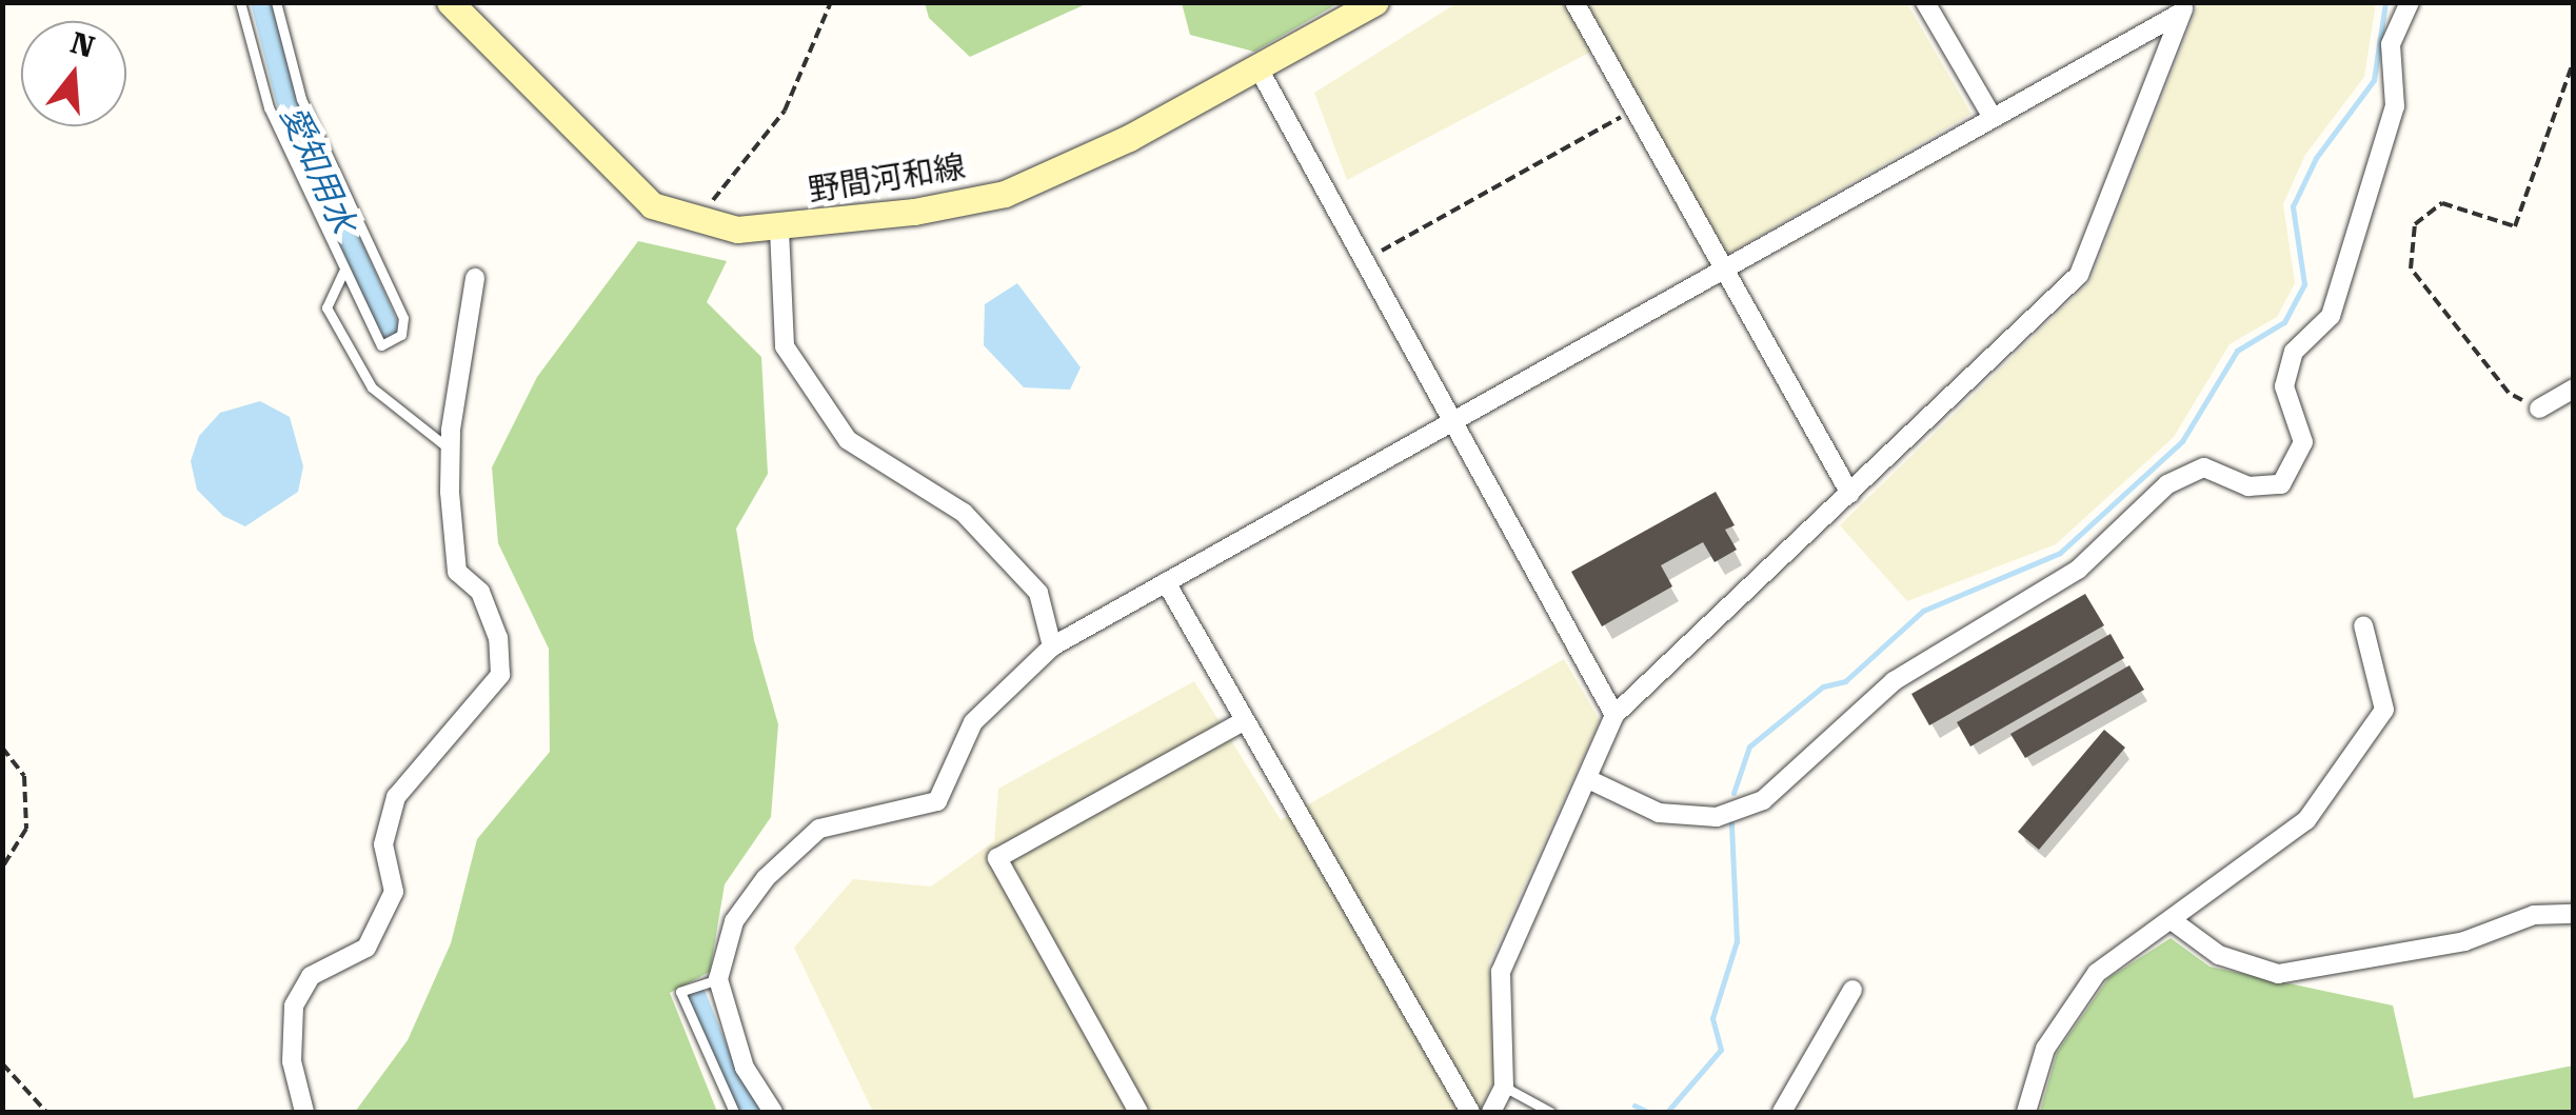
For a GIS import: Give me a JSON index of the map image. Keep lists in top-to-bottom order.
{
  "streets": {
    "main road": ["野間河和線"]
  },
  "water": ["愛知用水"],
  "north": "top"
}
